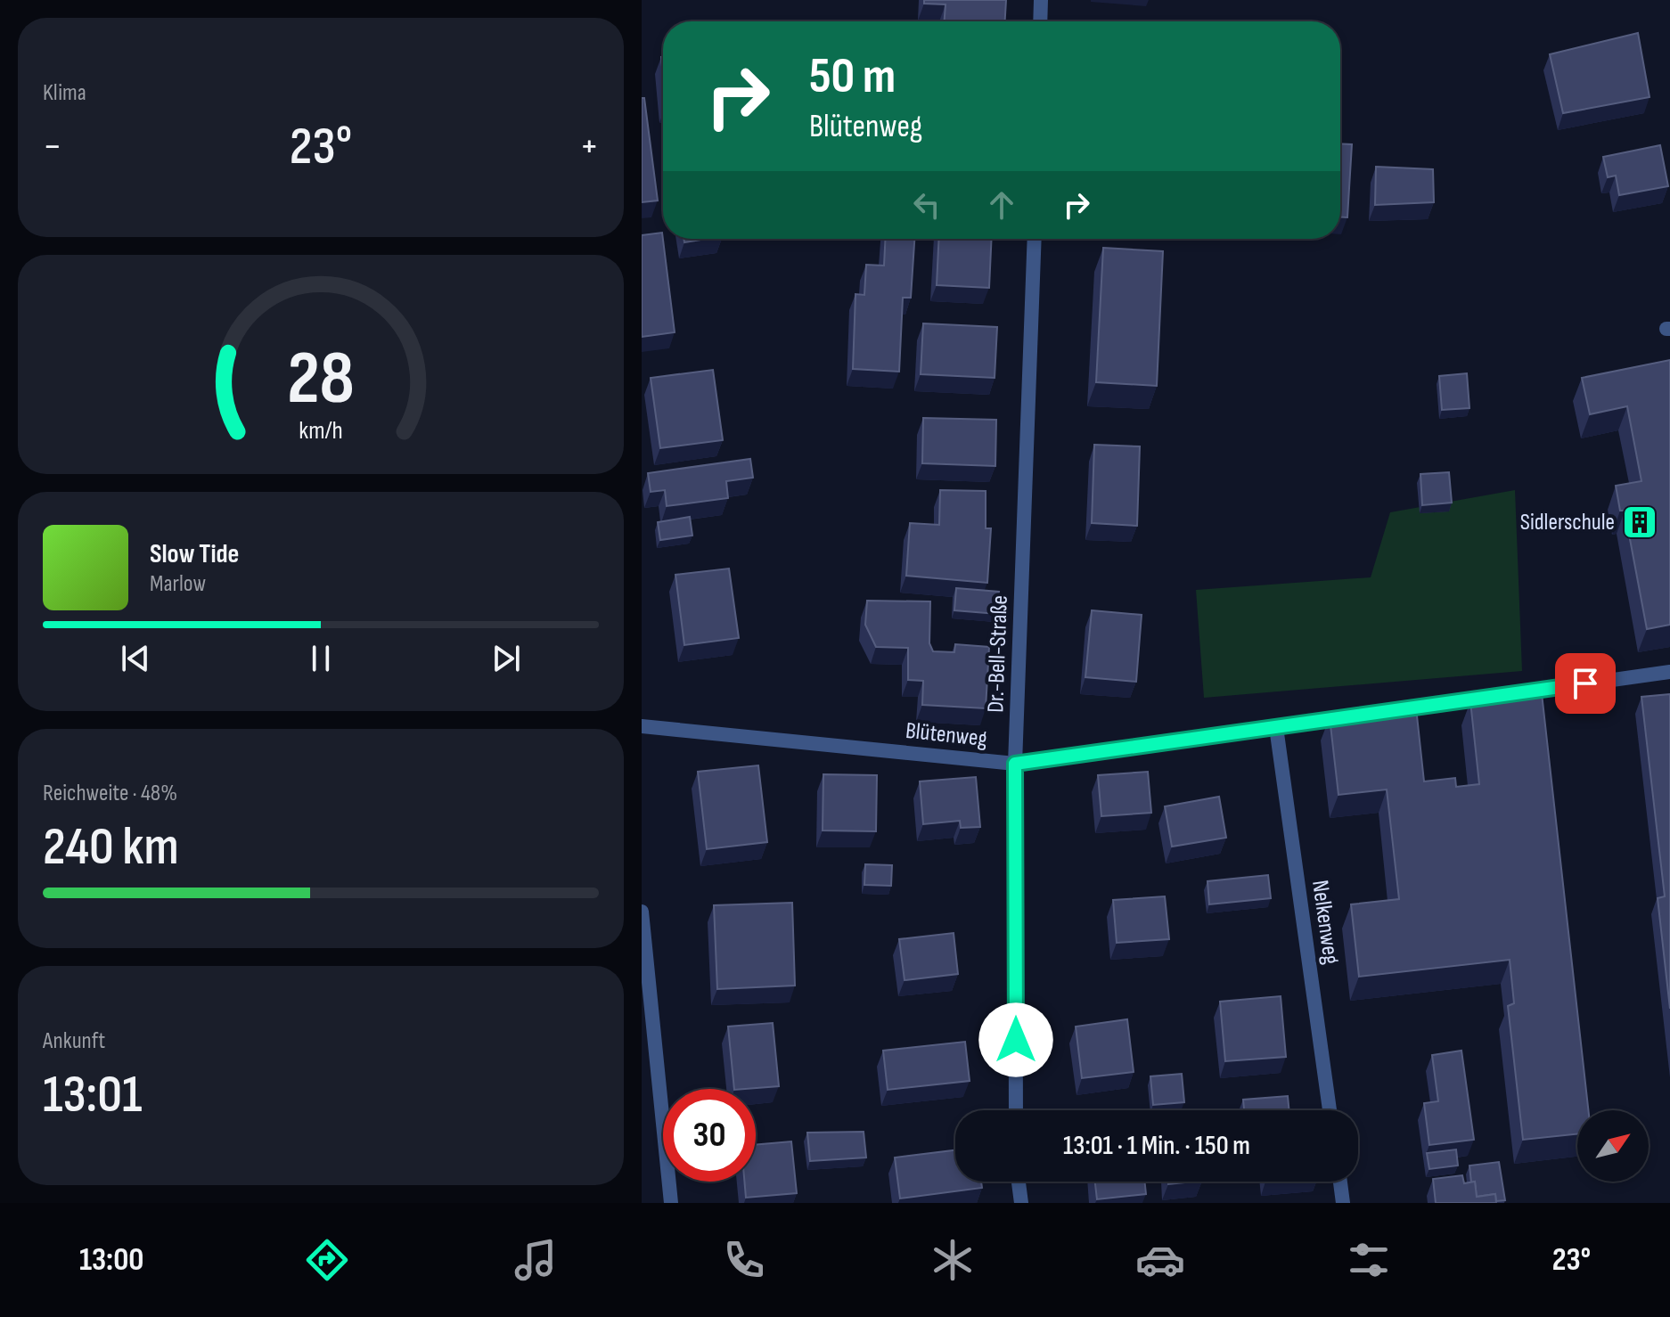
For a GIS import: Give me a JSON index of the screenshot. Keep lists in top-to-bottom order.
{
  "streets": {
    "street": ["Dr.-Bell-Straße", "Blütenweg", "Nelkenweg"]
  },
  "crossings": [
    ["Dr.-Bell-Straße", "Blütenweg"],
    ["Blütenweg", "Nelkenweg"]
  ],
  "places": {
    "building": ["Sidlerschule"]
  },
  "north": "top right",
  "page": {
    "tile": [
      "Klima",
      ["Reichweite · 48%", "240 km"],
      ["Ankunft", "13:01"]
    ],
    "turn": ["50 m", "Blütenweg"],
    "heat": ["−", "23°", "+"],
    "song": ["Slow Tide", "Marlow"],
    "limit": "30",
    "trip": "13:01 · 1 Min. · 150 m",
    "tabs": ["13:00", "23°"],
    "gauge": ["28", "km/h"]
  }
}
